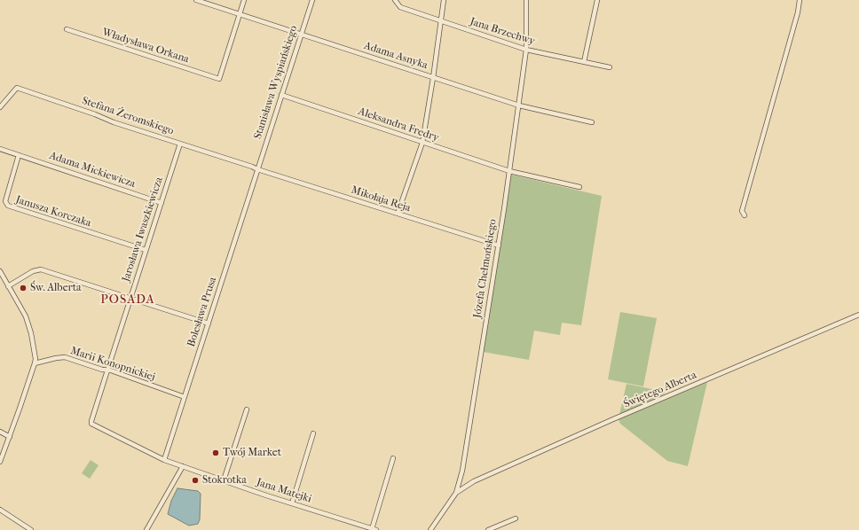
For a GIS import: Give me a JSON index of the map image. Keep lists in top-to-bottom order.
{
  "streets": {
    "street": [
      "Jana Brzechwy",
      "Władysława Orkana",
      "Adama Asnyka",
      "Stanisława Wyspiańskiego",
      "Stefana Żeromskiego",
      "Aleksandra Fredry",
      "Adama Mickiewicza",
      "Mikołaja Reja",
      "Janusza Korczaka",
      "Jarosława Iwaszkiewicza",
      "Józefa Chełmońskiego",
      "Bolesława Prusa",
      "Marii Konopnickiej",
      "Świętego Alberta",
      "Jana Matejki"
    ]
  },
  "crossings": [
    ["Jana Brzechwy", "Józefa Chełmońskiego"],
    ["Władysława Orkana", "Adama Asnyka"],
    ["Adama Asnyka", "Stanisława Wyspiańskiego"],
    ["Adama Asnyka", "Józefa Chełmońskiego"],
    ["Stanisława Wyspiańskiego", "Stefana Żeromskiego"],
    ["Stanisława Wyspiańskiego", "Aleksandra Fredry"],
    ["Stanisława Wyspiańskiego", "Mikołaja Reja"],
    ["Stanisława Wyspiańskiego", "Bolesława Prusa"],
    ["Stefana Żeromskiego", "Mikołaja Reja"],
    ["Stefana Żeromskiego", "Jarosława Iwaszkiewicza"],
    ["Stefana Żeromskiego", "Bolesława Prusa"],
    ["Aleksandra Fredry", "Józefa Chełmońskiego"],
    ["Adama Mickiewicza", "Janusza Korczaka"],
    ["Adama Mickiewicza", "Jarosława Iwaszkiewicza"],
    ["Mikołaja Reja", "Józefa Chełmońskiego"],
    ["Mikołaja Reja", "Bolesława Prusa"],
    ["Janusza Korczaka", "Jarosława Iwaszkiewicza"],
    ["Jarosława Iwaszkiewicza", "Marii Konopnickiej"],
    ["Jarosława Iwaszkiewicza", "Jana Matejki"],
    ["Józefa Chełmońskiego", "Świętego Alberta"],
    ["Bolesława Prusa", "Marii Konopnickiej"],
    ["Bolesława Prusa", "Jana Matejki"]
  ],
  "districts": ["POSADA"],
  "places": ["Św. Alberta", "Twój Market", "Stokrotka"]
}
